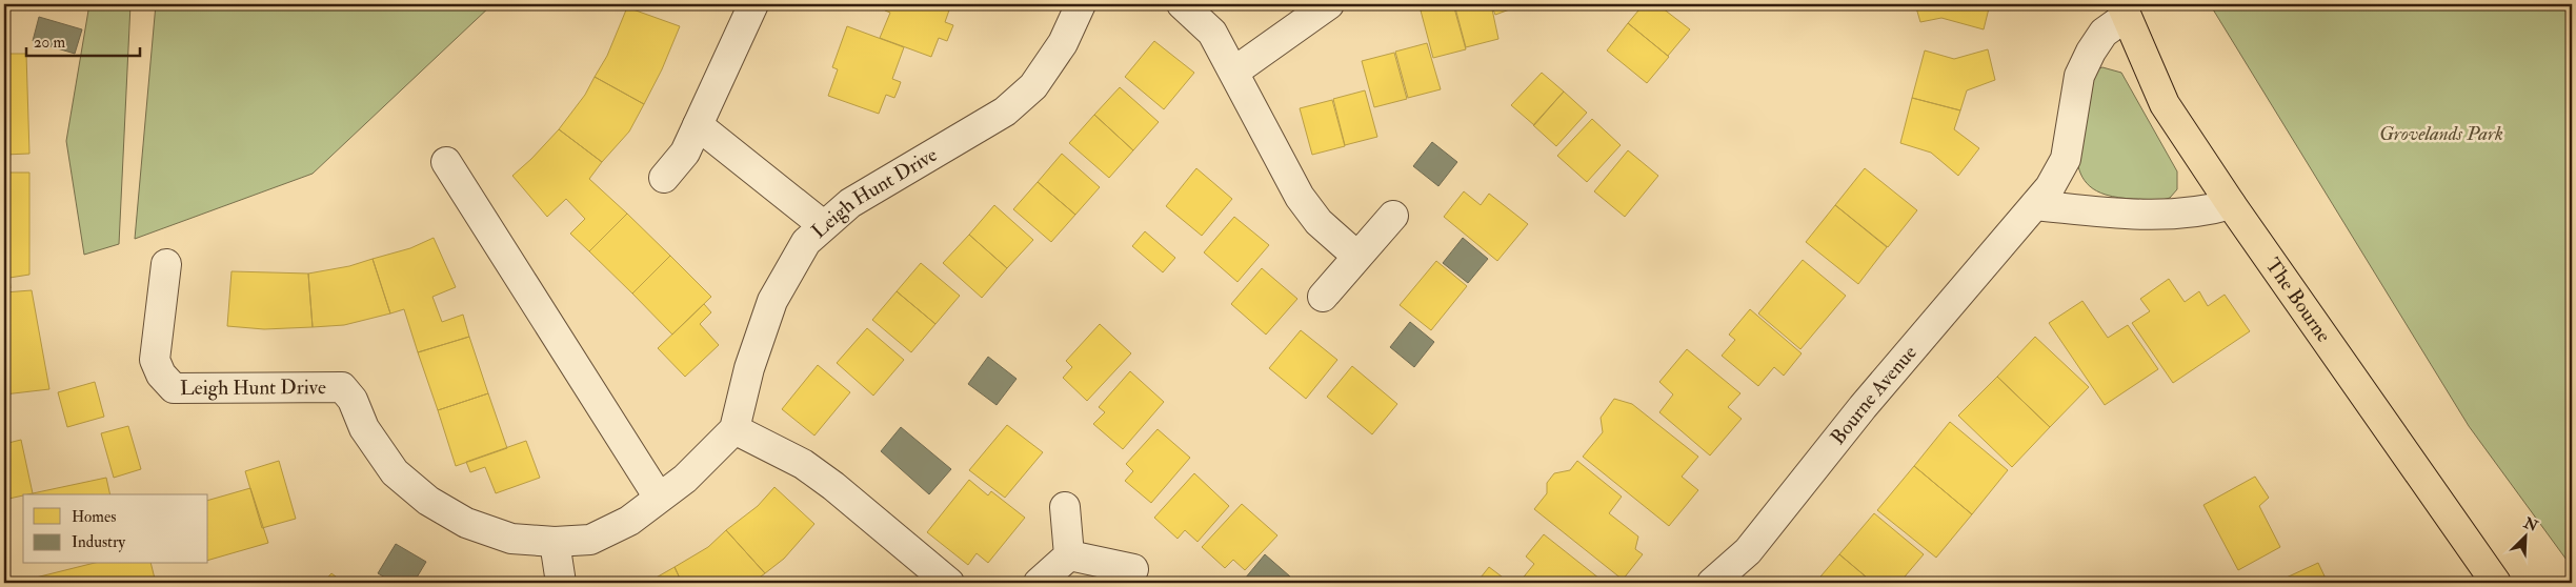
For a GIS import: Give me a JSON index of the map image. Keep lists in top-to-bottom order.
{
  "streets": {
    "main road": ["The Bourne"],
    "street": ["Leigh Hunt Drive", "Bourne Avenue"]
  },
  "crossings": [
    ["The Bourne", "Bourne Avenue"]
  ],
  "parks": ["Grovelands Park"],
  "legend": ["Homes", "Industry"],
  "scale_bar": "20 m",
  "north": "top right"
}
